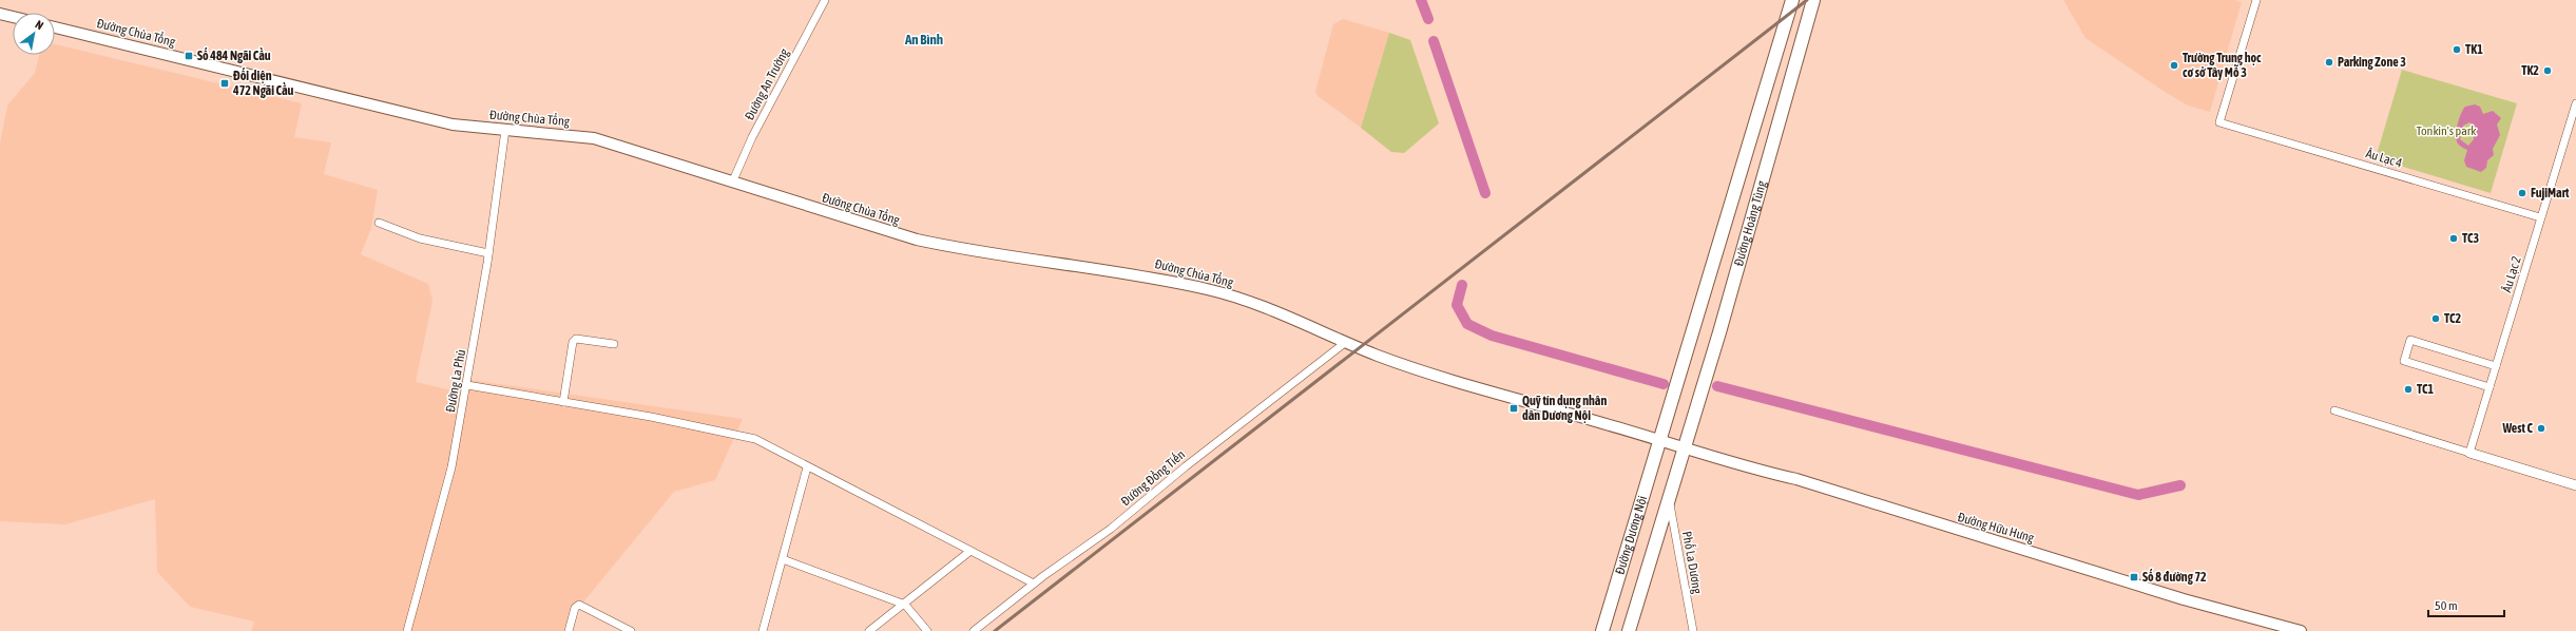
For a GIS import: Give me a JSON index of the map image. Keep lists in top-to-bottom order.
{
  "streets": {
    "main road": [
      "Đường Chùa Tổng",
      "Đường Hoàng Tùng",
      "Đường Hữu Hưng",
      "Đường Dương Nội"
    ],
    "street": [
      "Đường An Trường",
      "Âu Lạc 4",
      "Âu Lạc 2",
      "Đường La Phù",
      "Đường Đồng Tiến",
      "Phố La Dương"
    ]
  },
  "crossings": [
    ["Đường Chùa Tổng", "Đường An Trường"],
    ["Đường Chùa Tổng", "Đường Hoàng Tùng"],
    ["Đường Chùa Tổng", "Đường La Phù"],
    ["Đường Chùa Tổng", "Đường Đồng Tiến"],
    ["Đường Chùa Tổng", "Đường Hữu Hưng"],
    ["Đường Chùa Tổng", "Đường Dương Nội"],
    ["Âu Lạc 4", "Âu Lạc 2"],
    ["Đường Hoàng Tùng", "Đường Hữu Hưng"],
    ["Đường Hoàng Tùng", "Đường Dương Nội"],
    ["Đường Hữu Hưng", "Đường Dương Nội"],
    ["Đường Dương Nội", "Phố La Dương"]
  ],
  "districts": ["An Bình"],
  "parks": ["Tonkin's park"],
  "places": {
    "other": [
      "TK1",
      "Parking Zone 3",
      "Trường Trung học cơ sở Tây Mỗ 3",
      "TK2",
      "FujiMart",
      "TC3",
      "TC2",
      "TC1",
      "West C"
    ],
    "transit": [
      "Số 484 Ngãi Cầu",
      "Đối diện 472 Ngãi Cầu",
      "Quỹ tín dụng nhân dân Dương Nội",
      "Số 8 đường 72"
    ]
  },
  "scale_bar": "50 m",
  "north": "top right"
}
